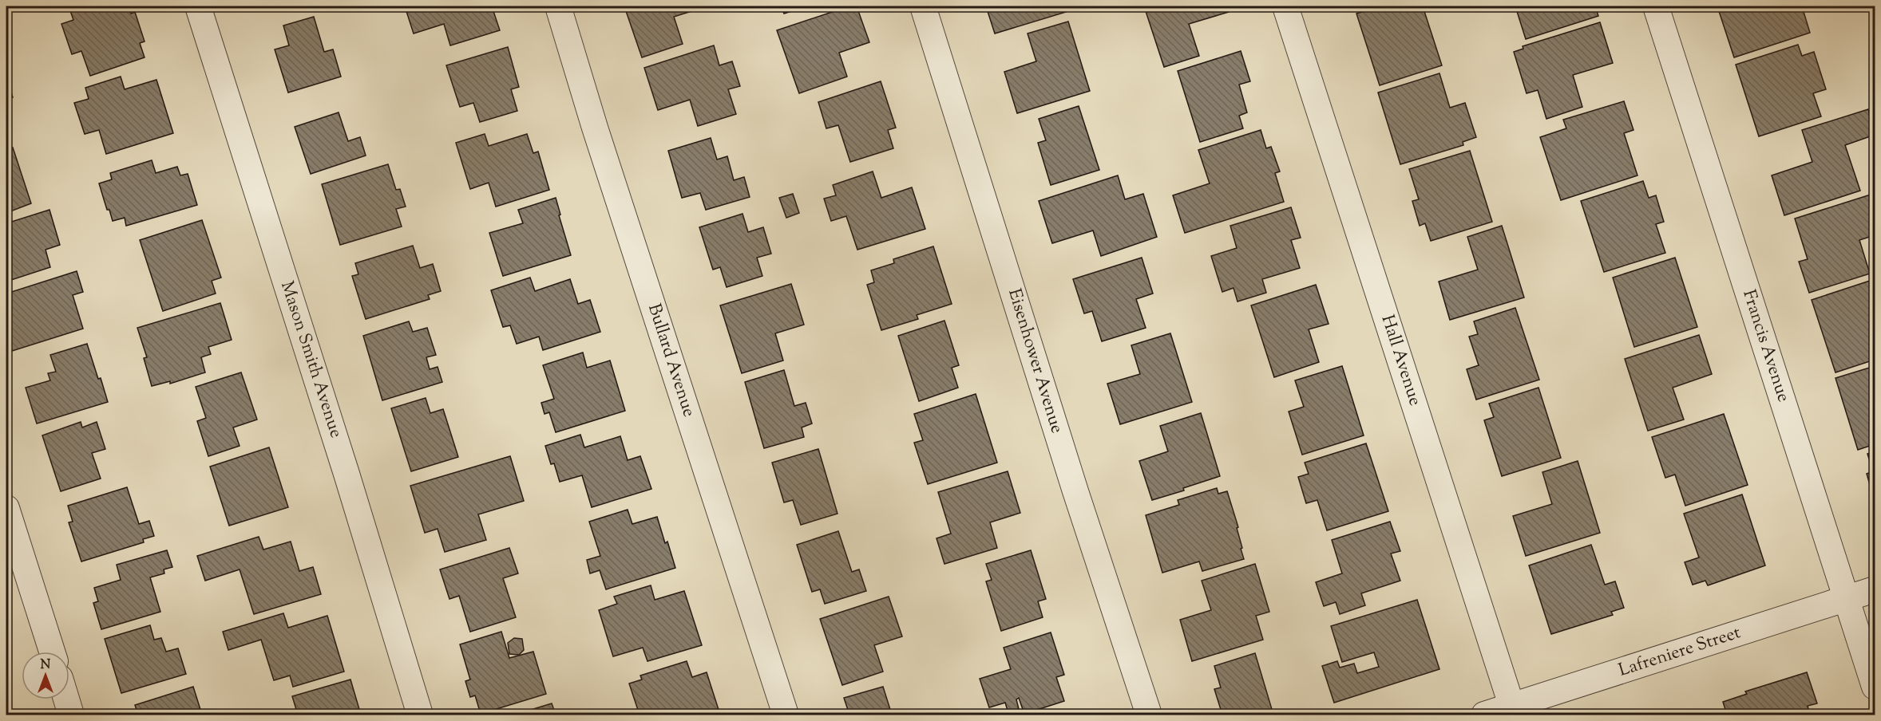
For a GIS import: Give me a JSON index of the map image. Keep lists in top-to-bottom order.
{
  "streets": {
    "street": [
      "Francis Avenue",
      "Mason Smith Avenue",
      "Bullard Avenue",
      "Hall Avenue",
      "Eisenhower Avenue",
      "Lafreniere Street"
    ]
  },
  "crossings": [
    ["Francis Avenue", "Lafreniere Street"],
    ["Hall Avenue", "Lafreniere Street"]
  ],
  "north": "top"
}
